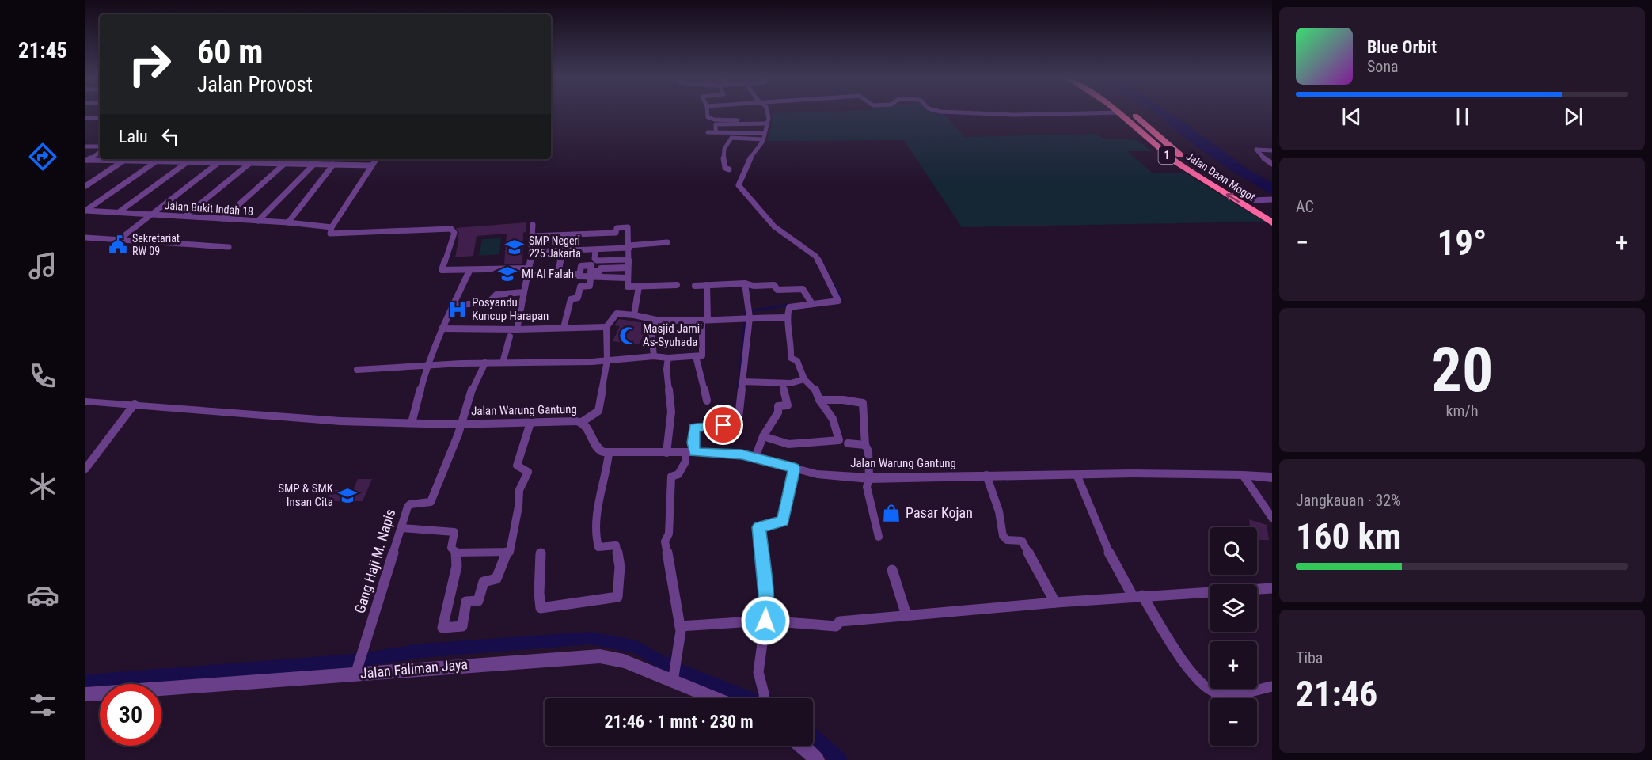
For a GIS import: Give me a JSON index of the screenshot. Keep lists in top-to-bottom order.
{
  "streets": {
    "highway": ["1", "Jalan Daan Mogot"],
    "street": [
      "Jalan Bukit Indah 18",
      "Jalan Warung Gantung",
      "Gang Haji M. Napis",
      "Jalan Faliman Jaya"
    ]
  },
  "crossings": [
    ["Jalan Warung Gantung", "Gang Haji M. Napis"],
    ["Gang Haji M. Napis", "Jalan Faliman Jaya"]
  ],
  "places": {
    "public building": ["Sekretariat RW 09"],
    "school or university": ["SMP Negeri 225 Jakarta", "MI Al Falah", "SMP & SMK Insan Cita"],
    "hospital": ["Posyandu Kuncup Harapan"],
    "mosque": ["Masjid Jami' As-Syuhada"],
    "shop": ["Pasar Kojan"]
  },
  "page": {
    "tabs": "21:45",
    "turn": ["60 m", "Jalan Provost"],
    "song": ["Blue Orbit", "Sona"],
    "then": "Lalu",
    "tile": [
      "AC",
      ["20", "km/h"],
      ["Jangkauan · 32%", "160 km"],
      ["Tiba", "21:46"]
    ],
    "heat": ["−", "19°", "+"],
    "map_buttons": ["+", "−"],
    "limit": "30",
    "trip": "21:46 · 1 mnt · 230 m"
  }
}
